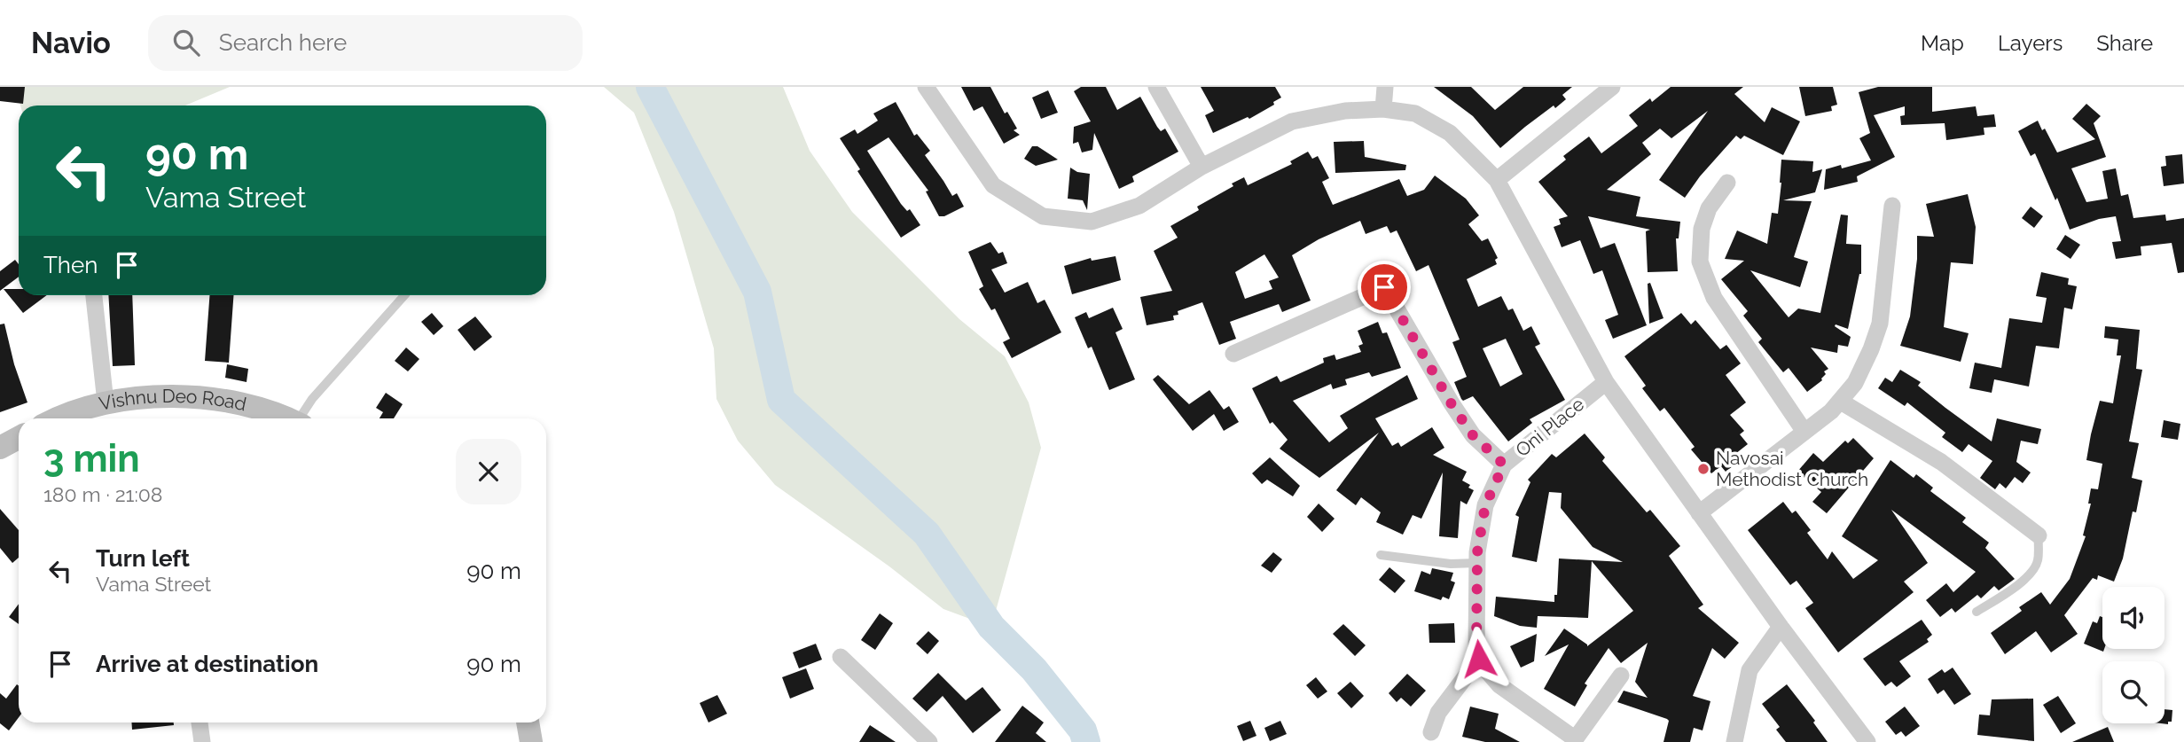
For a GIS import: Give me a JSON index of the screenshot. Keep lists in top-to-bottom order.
{
  "streets": {
    "street": ["Vishnu Deo Road", "Oni Place"]
  },
  "places": ["Navosai Methodist Church"],
  "page": {
    "header": "Navio",
    "search": "Search here",
    "nav": ["Map", "Layers", "Share"],
    "turn": ["90 m", "Vama Street"],
    "then": "Then",
    "heading": ["3 min", "180 m · 21:08"],
    "list": [
      {
        "name": "Turn left",
        "note": "Vama Street",
        "value": "90 m"
      },
      {
        "name": "Arrive at destination",
        "value": "90 m"
      }
    ]
  }
}
